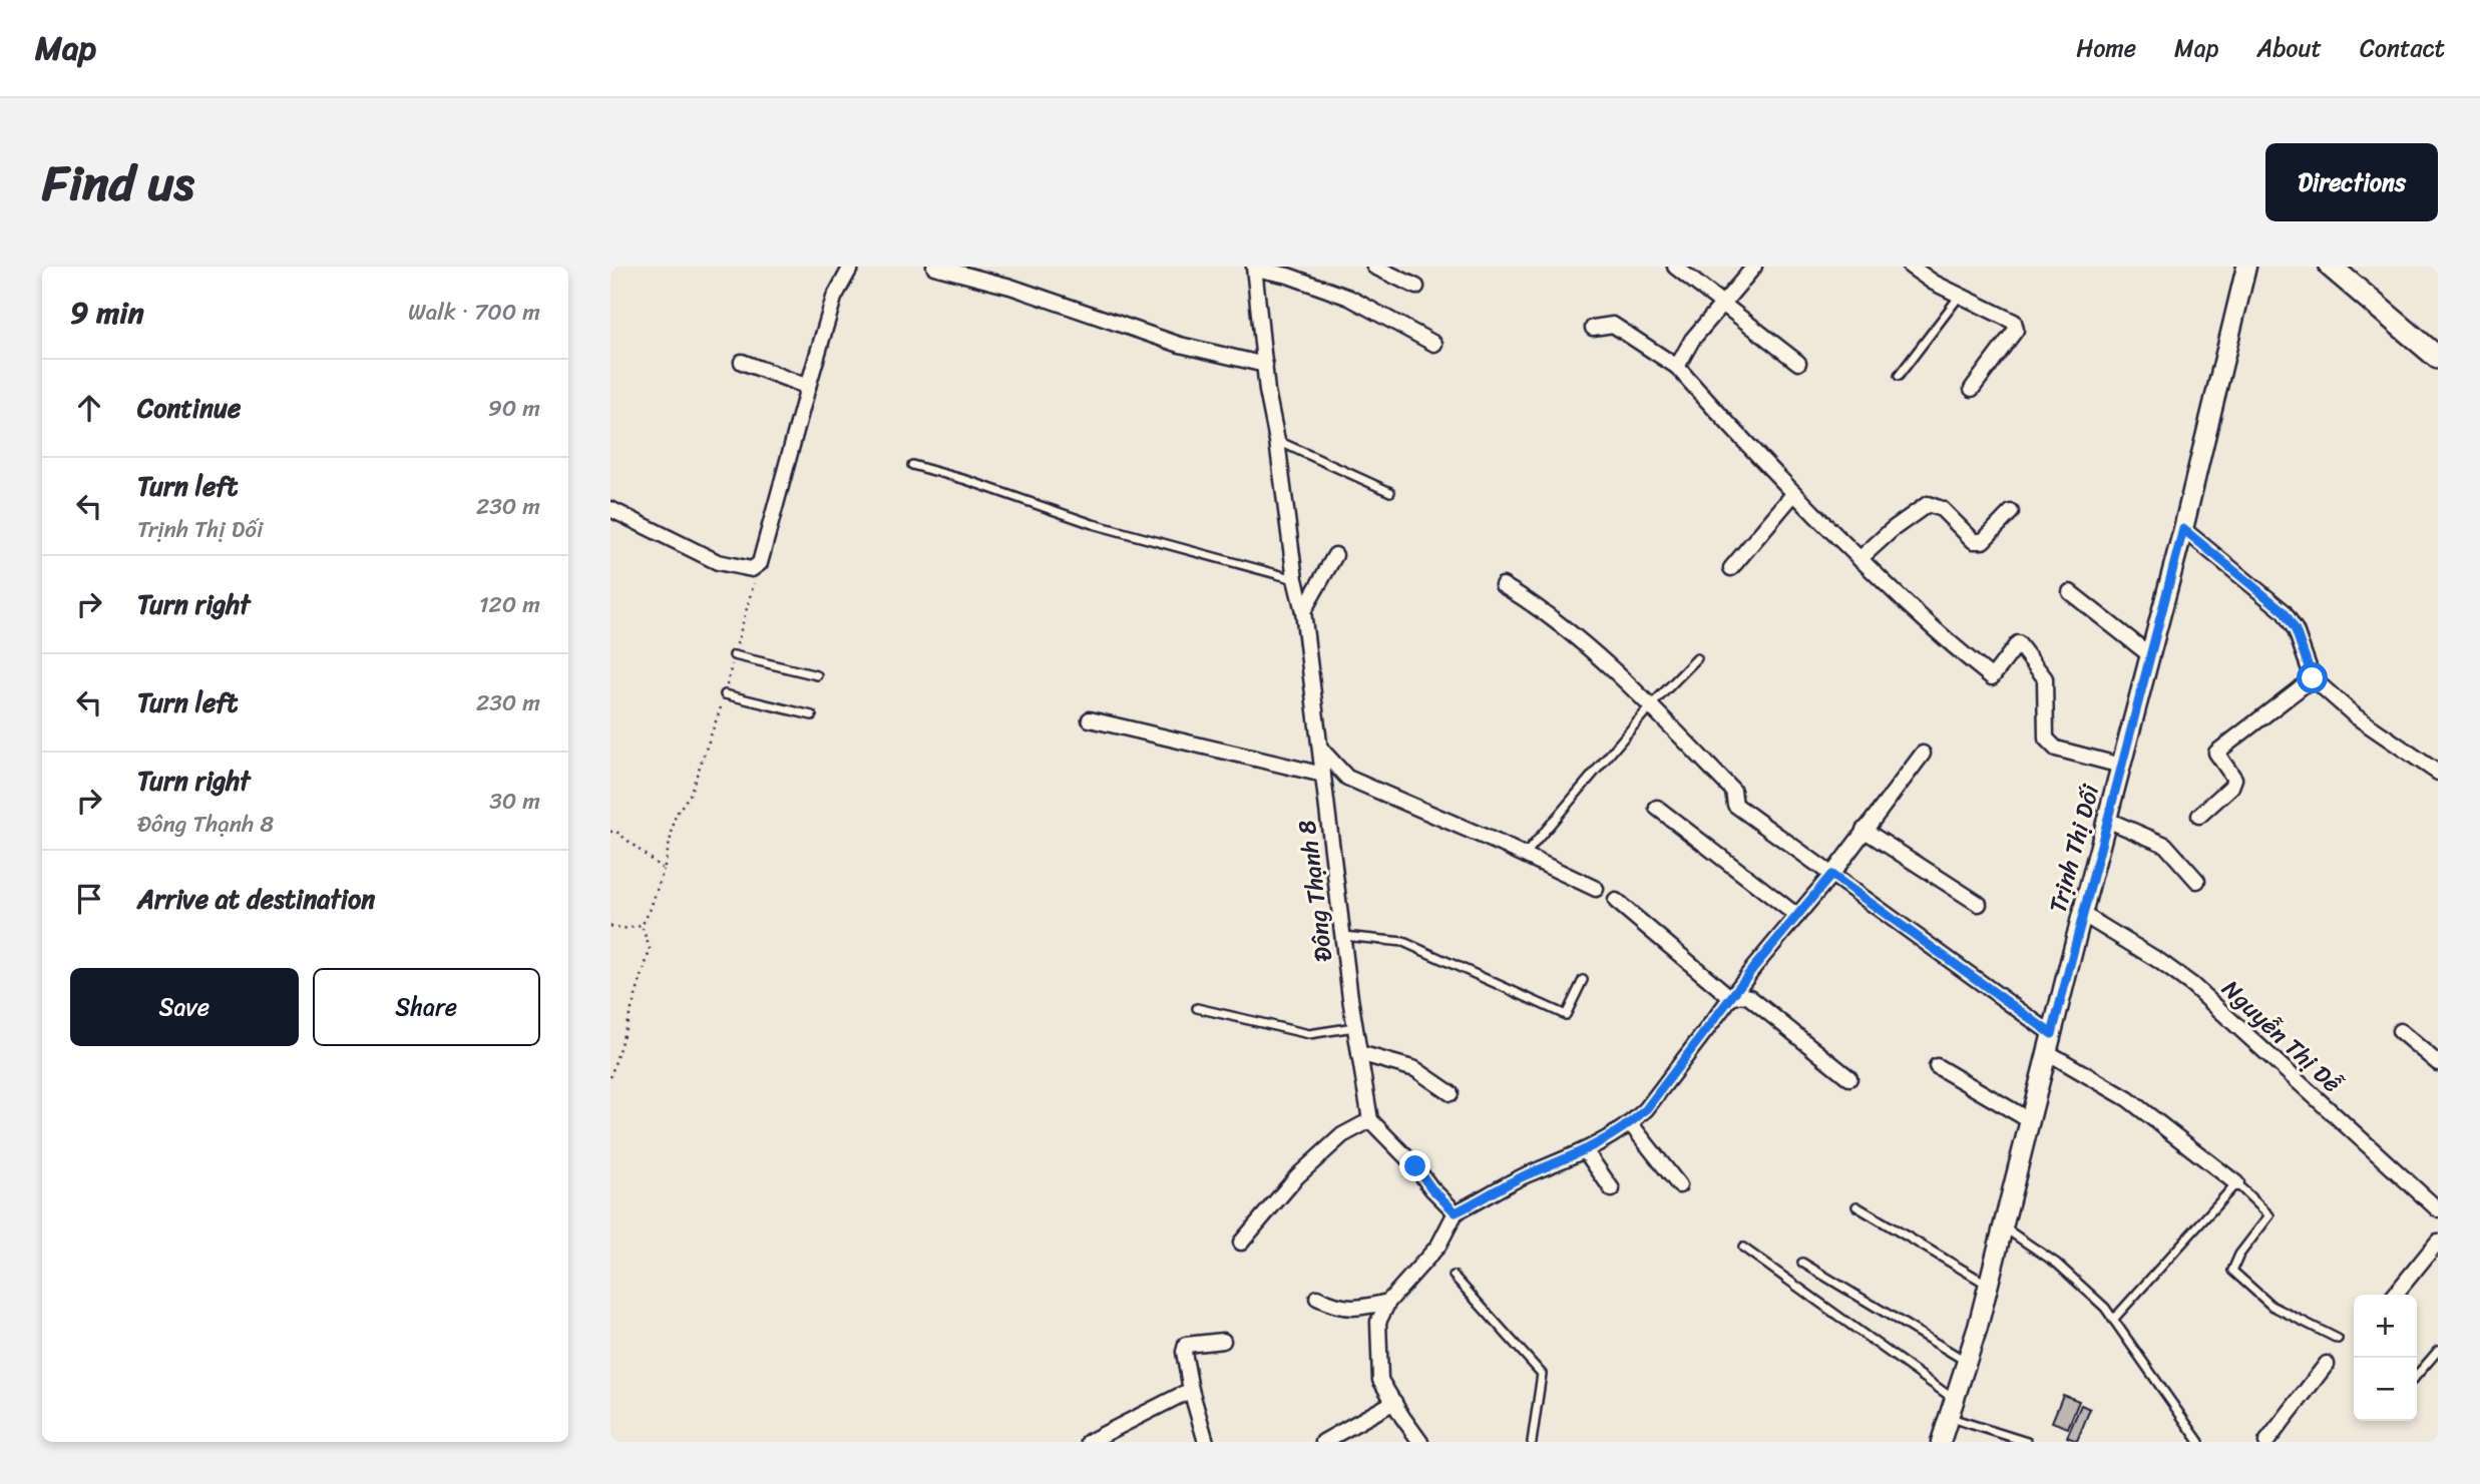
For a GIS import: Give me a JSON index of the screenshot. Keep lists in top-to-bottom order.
{
  "streets": {
    "street": ["Trịnh Thị Dối", "Đông Thạnh 8", "Nguyễn Thị Dễ"]
  },
  "crossings": [
    ["Trịnh Thị Dối", "Nguyễn Thị Dễ"]
  ],
  "page": {
    "header": "Map",
    "nav": [
      "Home",
      "Map",
      "About",
      "Contact"
    ],
    "title": "Find us",
    "buttons": [
      "Directions",
      ["Save", "Share"]
    ],
    "heading": ["9 min", "Walk · 700 m"],
    "list": [
      ["Continue", "90 m"],
      ["Turn left", "Trịnh Thị Dối", "230 m"],
      ["Turn right", "120 m"],
      ["Turn left", "230 m"],
      ["Turn right", "Đông Thạnh 8", "30 m"],
      "Arrive at destination"
    ],
    "map_buttons": ["+", "−"]
  }
}
